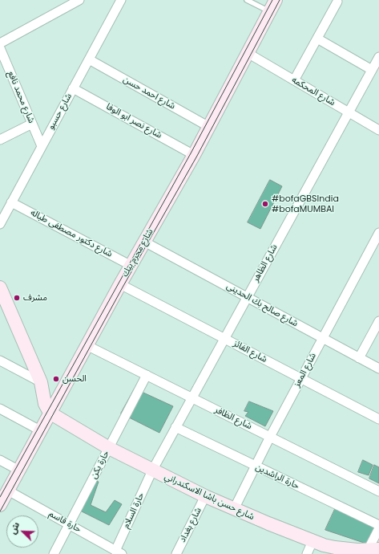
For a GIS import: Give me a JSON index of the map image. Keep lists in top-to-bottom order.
{
  "streets": {
    "main road": ["شارع محرم بيك", "شارع حسن باشا الاسكندراني"],
    "street": [
      "شارع المحكمه",
      "شارع احمد حسن",
      "شارع محمد نافع",
      "شارع حسبو",
      "شارع نصر ابو الوفا",
      "شارع دكتور مصطفى طباله",
      "شارع الظاهر",
      "شارع صالح بك الحدينى",
      "شارع الفائز",
      "شارع المعز",
      "شارع الظافر",
      "حارة يكن",
      "حارة الراشدين",
      "حارة السلام",
      "حارة قاسم",
      "شارع بغداد"
    ]
  },
  "crossings": [
    ["شارع المحكمه", "شارع محرم بيك"],
    ["شارع المحكمه", "شارع الظاهر"],
    ["شارع احمد حسن", "شارع حسبو"],
    ["شارع احمد حسن", "شارع محرم بيك"],
    ["شارع محمد نافع", "شارع حسبو"],
    ["شارع حسبو", "شارع نصر ابو الوفا"],
    ["شارع حسبو", "شارع دكتور مصطفى طباله"],
    ["شارع نصر ابو الوفا", "شارع محرم بيك"],
    ["شارع دكتور مصطفى طباله", "شارع محرم بيك"],
    ["شارع محرم بيك", "شارع صالح بك الحدينى"],
    ["شارع محرم بيك", "شارع الفائز"],
    ["شارع محرم بيك", "شارع الظافر"],
    ["شارع محرم بيك", "شارع حسن باشا الاسكندراني"],
    ["شارع محرم بيك", "حارة قاسم"],
    ["شارع الظاهر", "شارع صالح بك الحدينى"],
    ["شارع الظاهر", "شارع الفائز"],
    ["شارع الظاهر", "شارع الظافر"],
    ["شارع الظاهر", "حارة الراشدين"],
    ["شارع الظاهر", "شارع حسن باشا الاسكندراني"],
    ["شارع الظاهر", "حارة السلام"],
    ["شارع صالح بك الحدينى", "شارع المعز"],
    ["شارع الفائز", "شارع المعز"],
    ["شارع المعز", "شارع الظافر"],
    ["شارع المعز", "حارة الراشدين"],
    ["شارع المعز", "شارع حسن باشا الاسكندراني"],
    ["شارع الظافر", "حارة يكن"],
    ["حارة يكن", "شارع حسن باشا الاسكندراني"],
    ["حارة يكن", "حارة قاسم"],
    ["شارع حسن باشا الاسكندراني", "حارة السلام"],
    ["شارع حسن باشا الاسكندراني", "شارع بغداد"],
    ["حارة السلام", "حارة قاسم"]
  ],
  "places": ["#bofaGBSIndia #bofaMUMBAI", "مشرف", "الحسن"],
  "north": "top left"
}
